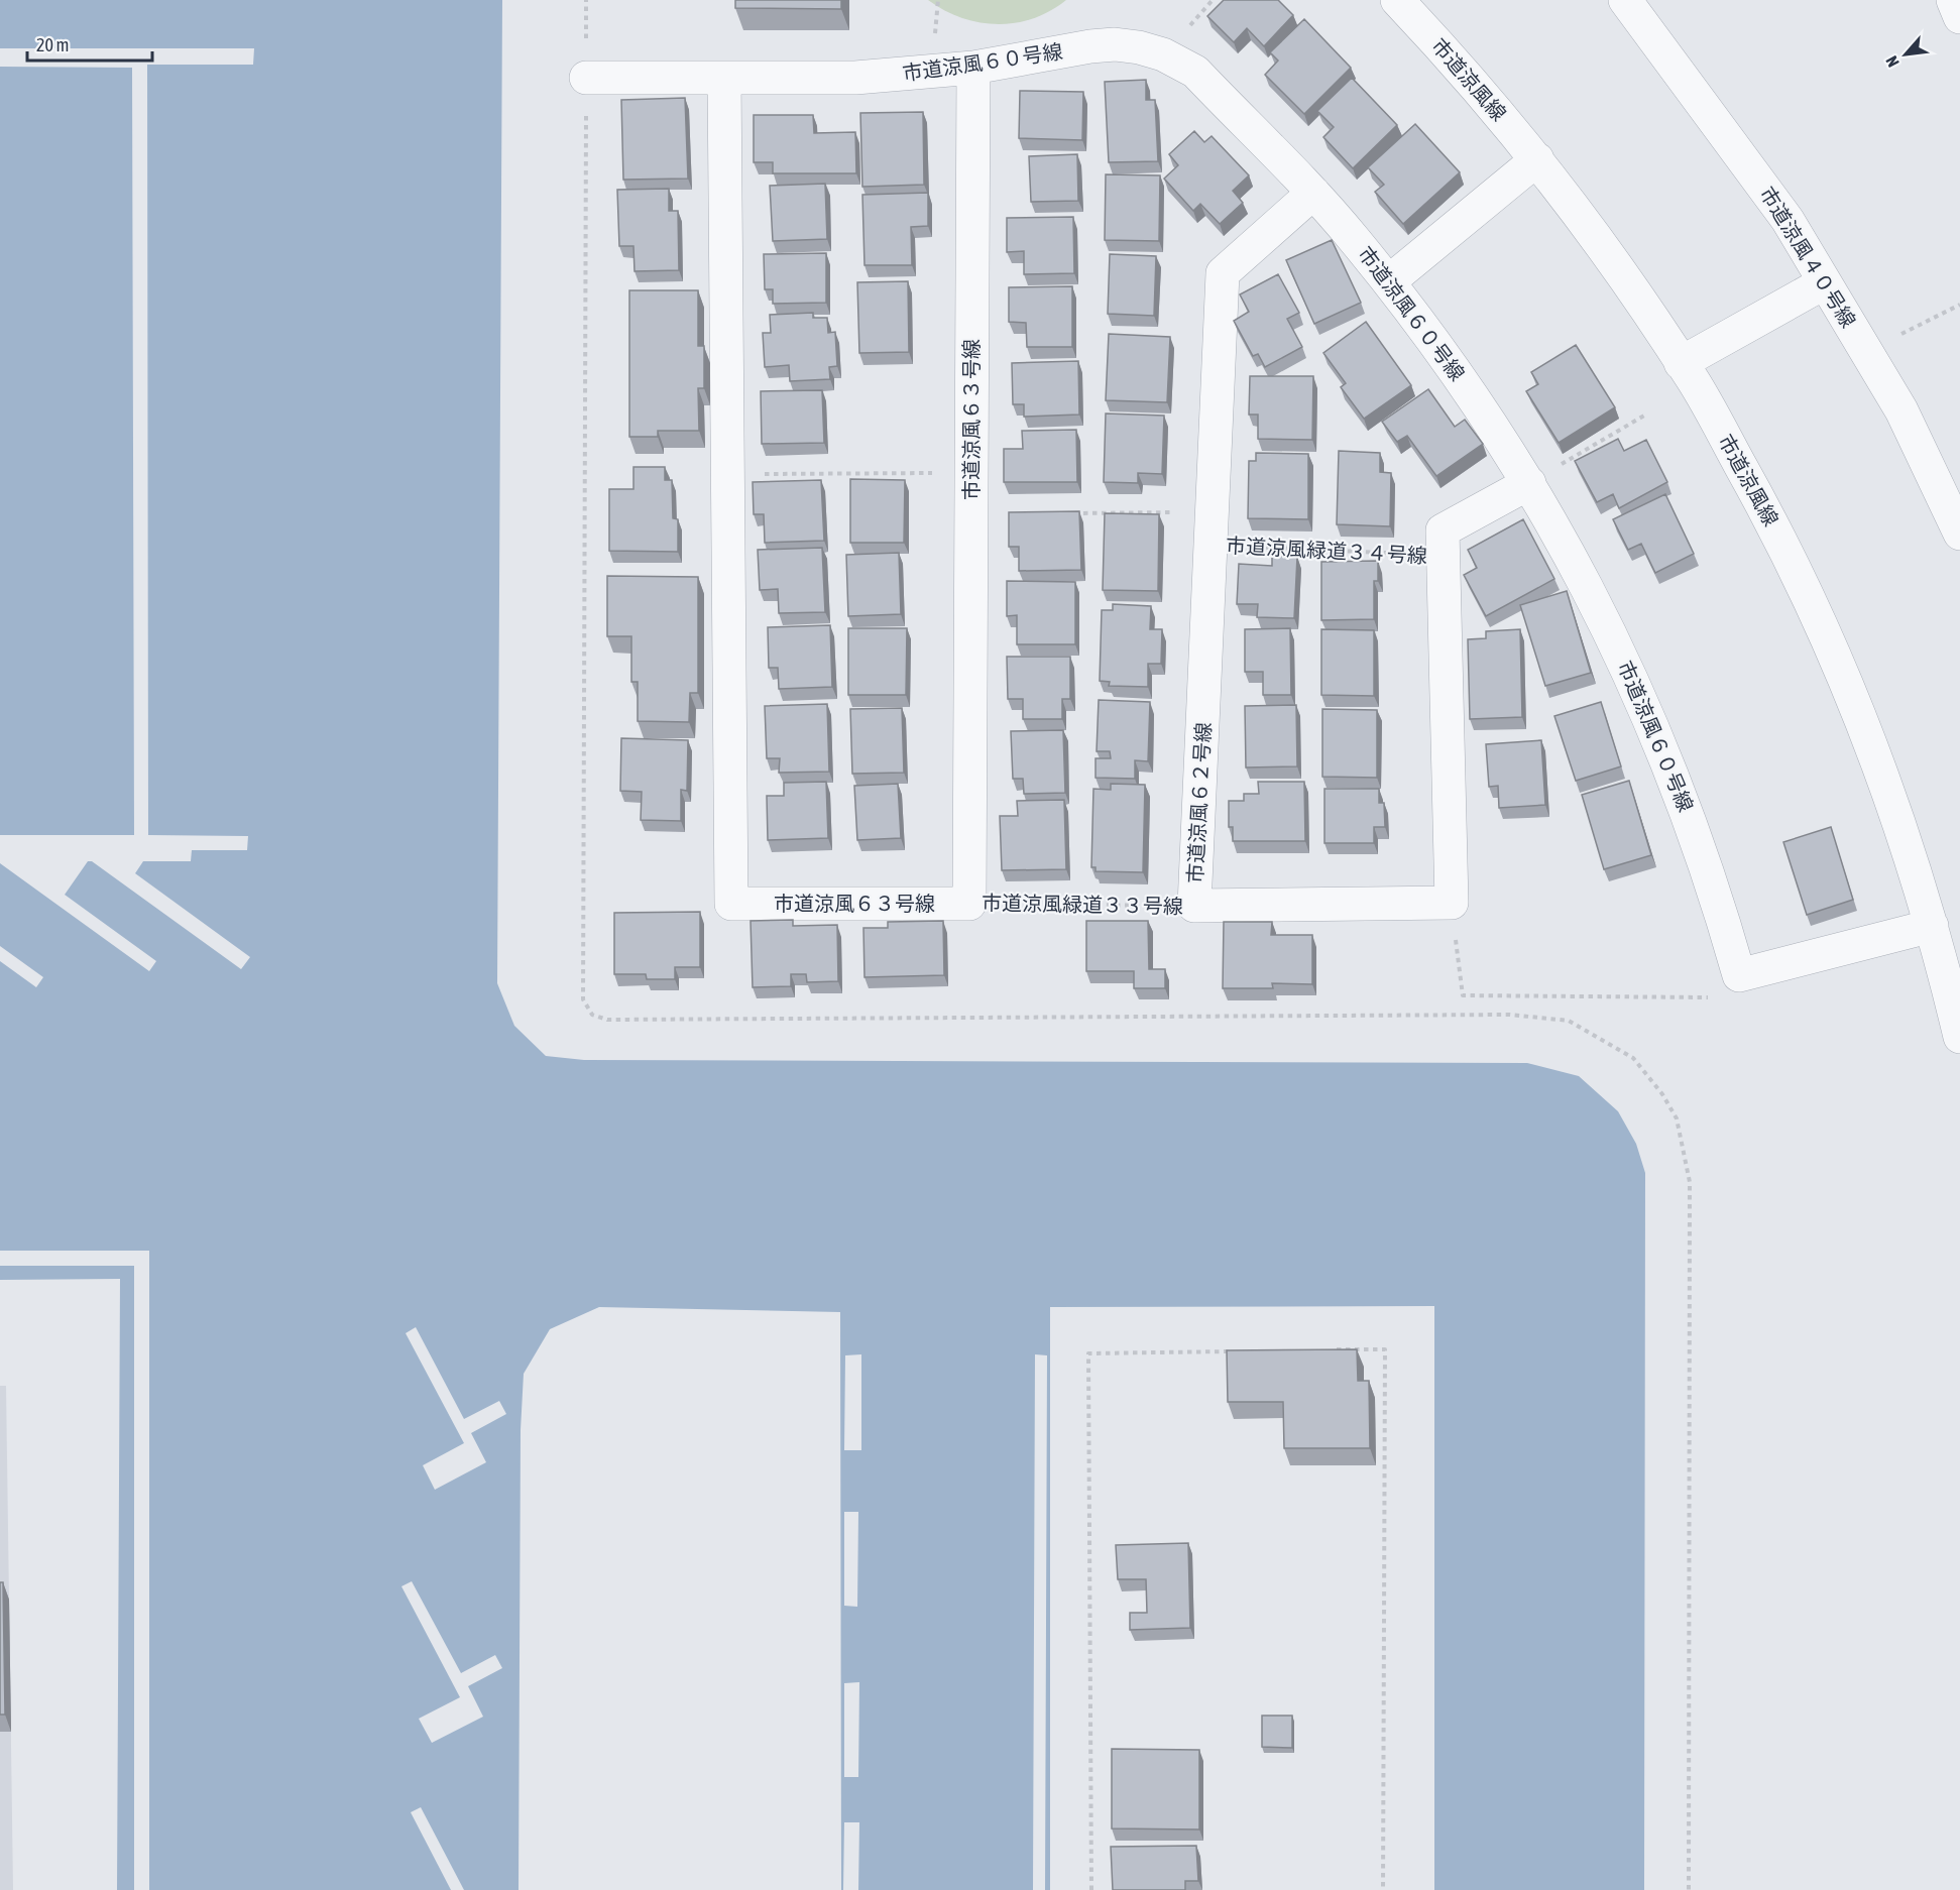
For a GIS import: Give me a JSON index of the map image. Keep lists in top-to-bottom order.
{
  "streets": {
    "street": [
      "市道涼風６０号線",
      "市道涼風線",
      "市道涼風４０号線",
      "市道涼風６３号線",
      "市道涼風６２号線"
    ],
    "path": ["市道涼風緑道３４号線", "市道涼風緑道３３号線"]
  },
  "crossings": [
    ["市道涼風６０号線", "市道涼風線"],
    ["市道涼風６０号線", "市道涼風６３号線"],
    ["市道涼風６０号線", "市道涼風６２号線"],
    ["市道涼風６３号線", "市道涼風緑道３３号線"],
    ["市道涼風緑道３４号線", "市道涼風６２号線"],
    ["市道涼風６２号線", "市道涼風緑道３３号線"]
  ],
  "scale_bar": "20 m",
  "north": "bottom left"
}
